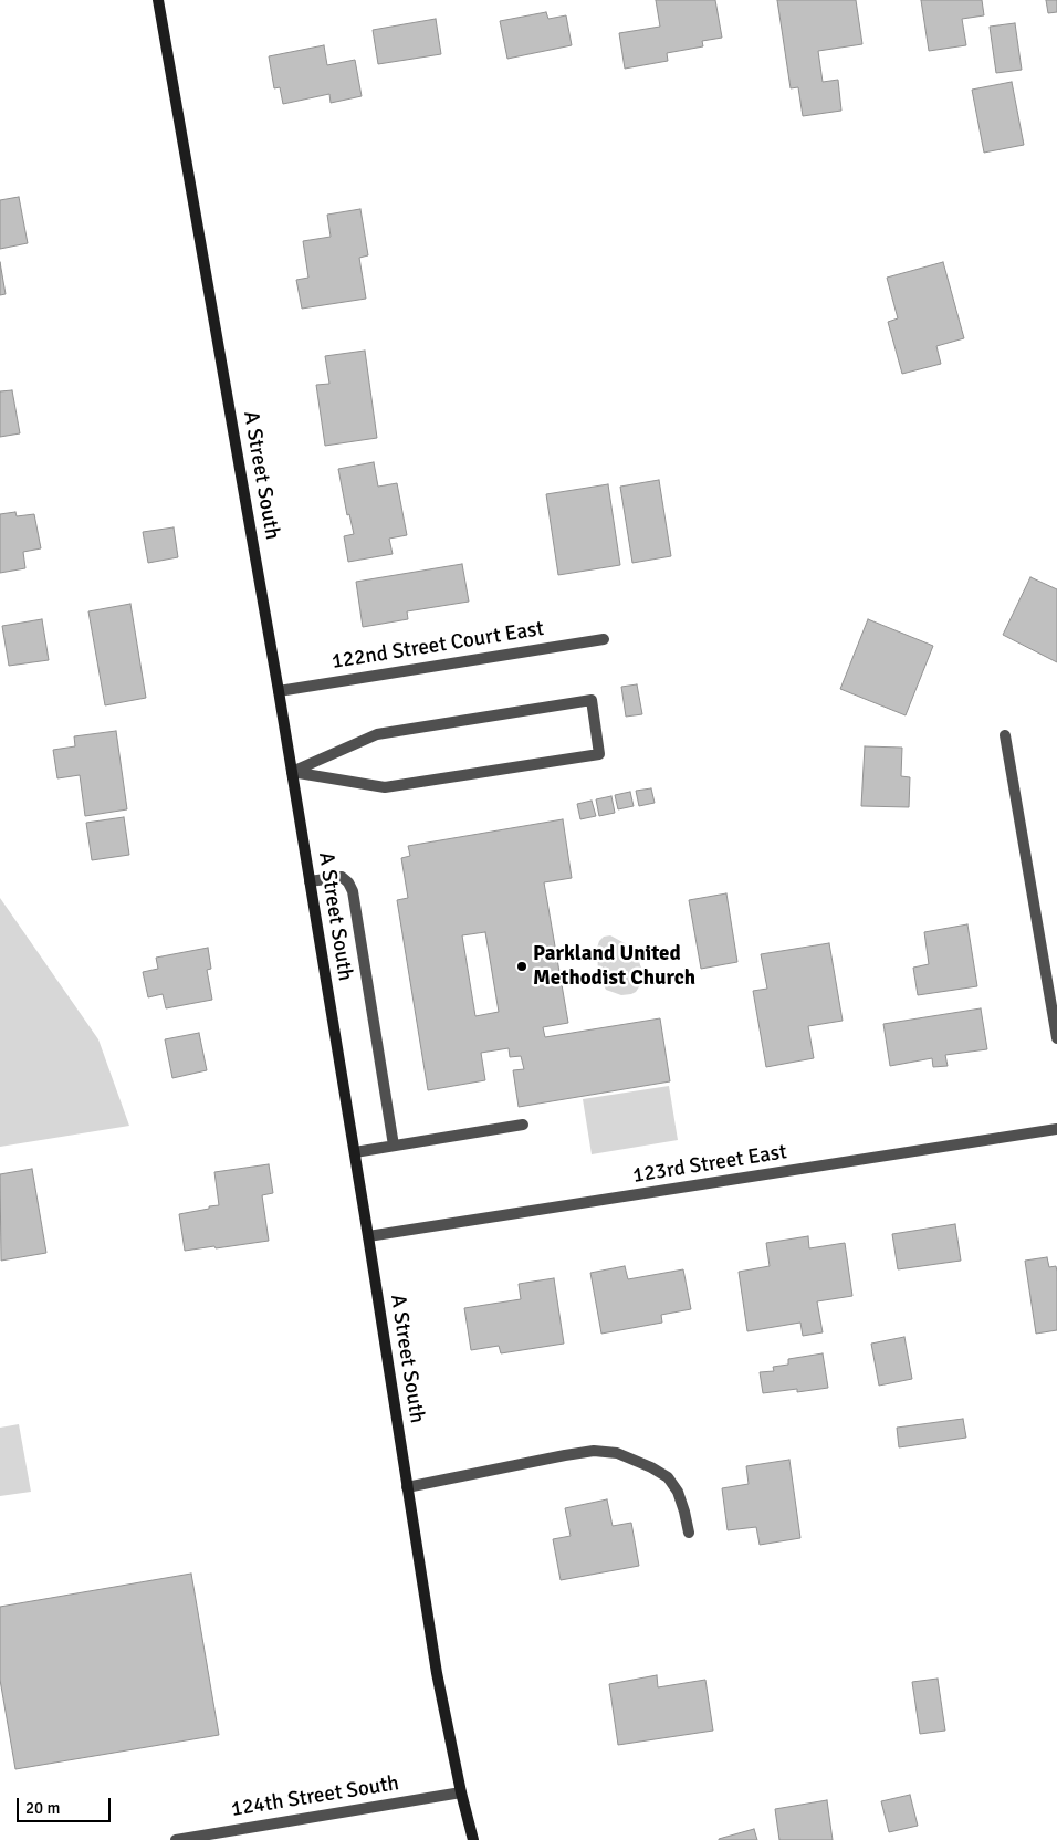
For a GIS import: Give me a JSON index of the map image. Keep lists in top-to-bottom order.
{
  "streets": {
    "street": [
      "A Street South",
      "122nd Street Court East",
      "123rd Street East",
      "124th Street South"
    ]
  },
  "crossings": [
    ["A Street South", "122nd Street Court East"],
    ["A Street South", "123rd Street East"],
    ["A Street South", "124th Street South"]
  ],
  "places": ["Parkland United Methodist Church"],
  "scale_bar": "20 m"
}
